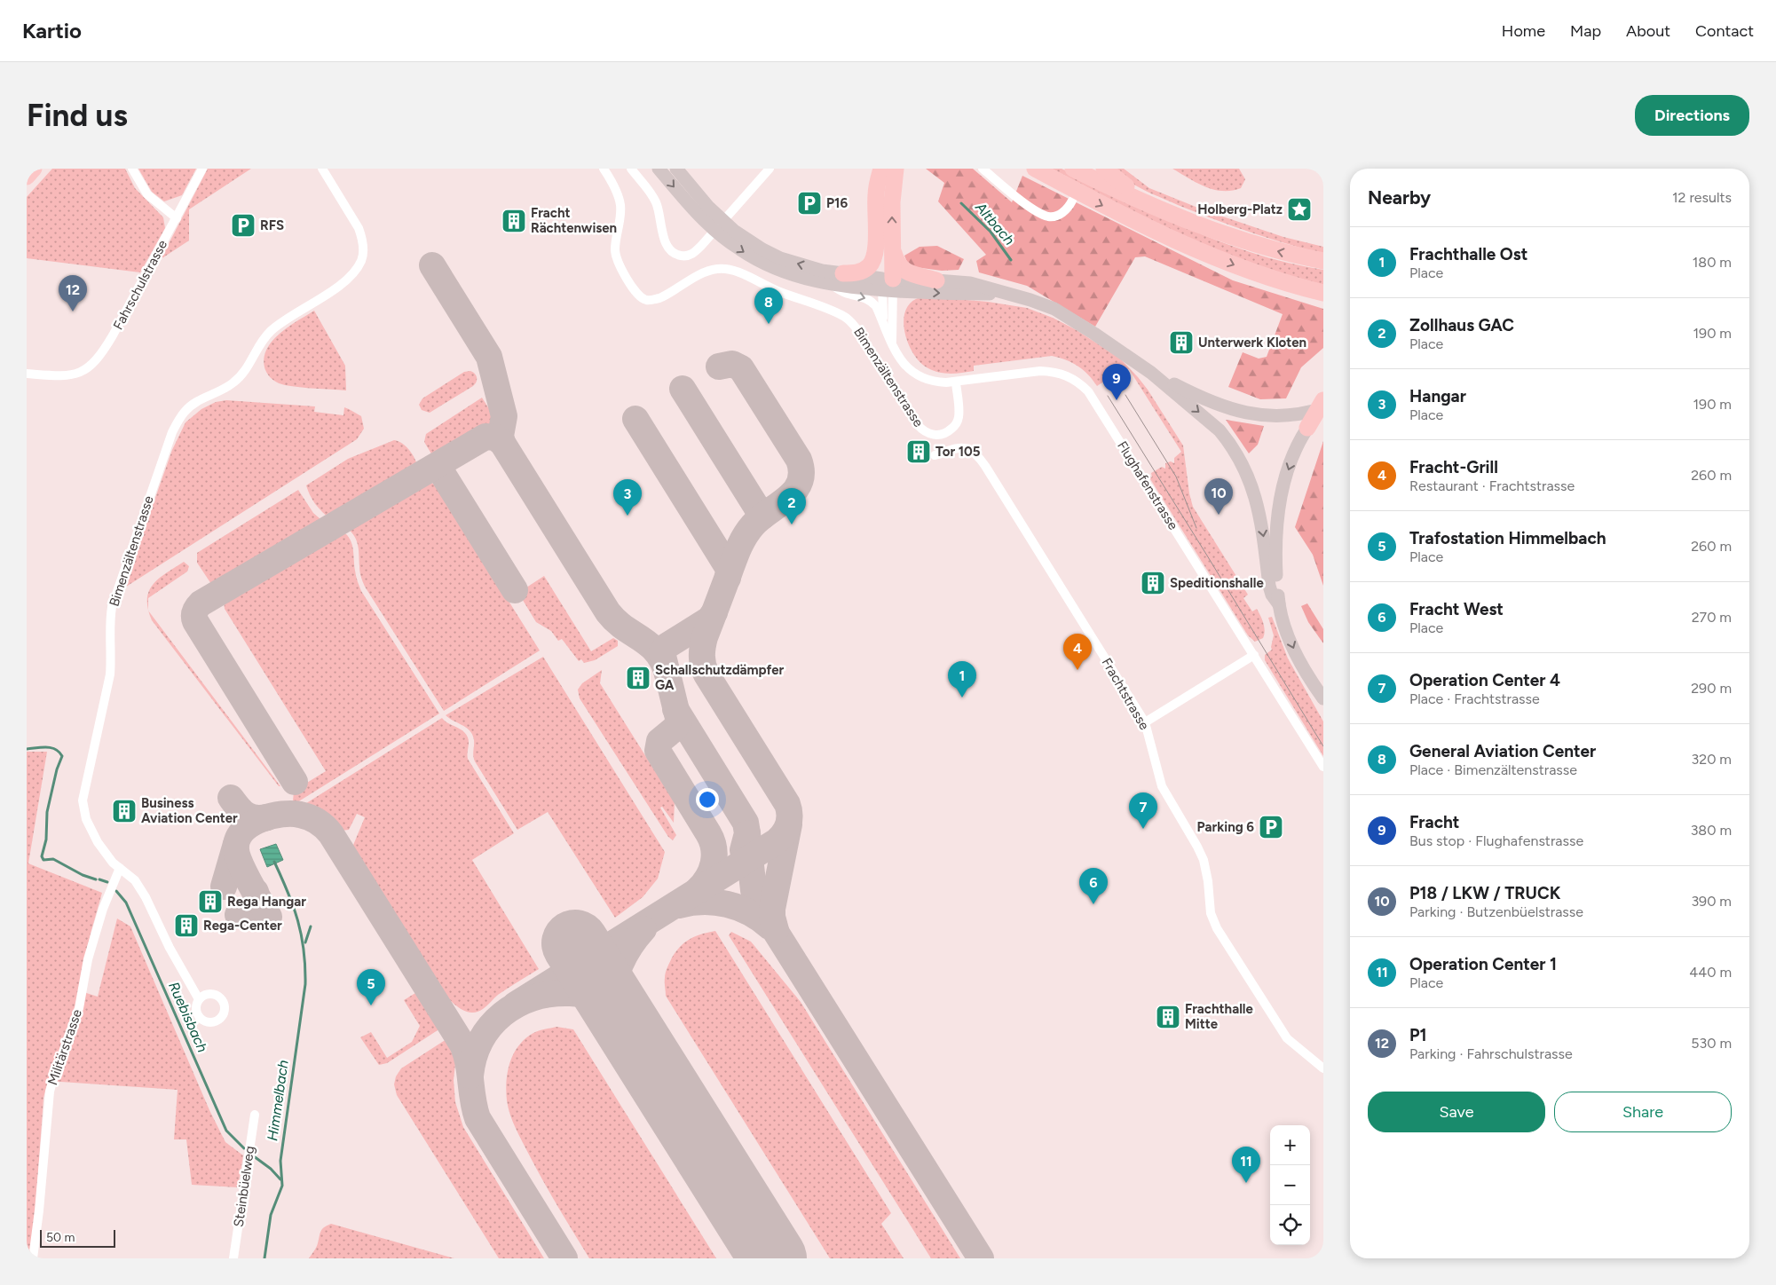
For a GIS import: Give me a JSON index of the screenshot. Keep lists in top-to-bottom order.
{
  "streets": {
    "main road": ["Flughafenstrasse"],
    "street": [
      "Fahrschulstrasse",
      "Bimenzältenstrasse",
      "Frachtstrasse",
      "Militärstrasse",
      "Steinbüelweg"
    ]
  },
  "crossings": [
    ["Bimenzältenstrasse", "Flughafenstrasse"],
    ["Bimenzältenstrasse", "Militärstrasse"]
  ],
  "water": ["Altbach", "Ruebisbach", "Himmelbach"],
  "places": {
    "parking": ["P16", "RFS", "Parking 6"],
    "place": ["Holberg-Platz"],
    "building": [
      "Fracht Rächtenwisen",
      "Unterwerk Kloten",
      "Tor 105",
      "Speditionshalle",
      "Schallschutzdämpfer GA",
      "Business Aviation Center",
      "Rega Hangar",
      "Rega-Center",
      "Frachthalle Mitte"
    ]
  },
  "scale_bar": "50 m",
  "page": {
    "header": "Kartio",
    "nav": [
      "Home",
      "Map",
      "About",
      "Contact"
    ],
    "buttons": [
      "Directions",
      ["Save", "Share"]
    ],
    "title": "Find us",
    "heading": ["Nearby", "12 results"],
    "list": [
      {
        "mark": "1",
        "name": "Frachthalle Ost",
        "note": "Place",
        "value": "180 m"
      },
      {
        "mark": "2",
        "name": "Zollhaus GAC",
        "note": "Place",
        "value": "190 m"
      },
      {
        "mark": "3",
        "name": "Hangar",
        "note": "Place",
        "value": "190 m"
      },
      {
        "mark": "4",
        "name": "Fracht-Grill",
        "note": "Restaurant · Frachtstrasse",
        "value": "260 m"
      },
      {
        "mark": "5",
        "name": "Trafostation Himmelbach",
        "note": "Place",
        "value": "260 m"
      },
      {
        "mark": "6",
        "name": "Fracht West",
        "note": "Place",
        "value": "270 m"
      },
      {
        "mark": "7",
        "name": "Operation Center 4",
        "note": "Place · Frachtstrasse",
        "value": "290 m"
      },
      {
        "mark": "8",
        "name": "General Aviation Center",
        "note": "Place · Bimenzältenstrasse",
        "value": "320 m"
      },
      {
        "mark": "9",
        "name": "Fracht",
        "note": "Bus stop · Flughafenstrasse",
        "value": "380 m"
      },
      {
        "mark": "10",
        "name": "P18 / LKW / TRUCK",
        "note": "Parking · Butzenbüelstrasse",
        "value": "390 m"
      },
      {
        "mark": "11",
        "name": "Operation Center 1",
        "note": "Place",
        "value": "440 m"
      },
      {
        "mark": "12",
        "name": "P1",
        "note": "Parking · Fahrschulstrasse",
        "value": "530 m"
      }
    ],
    "pins": [
      "12",
      "8",
      "9",
      "10",
      "3",
      "2",
      "4",
      "1",
      "7",
      "6",
      "5",
      "11"
    ],
    "map_buttons": ["+", "−"],
    "scale": "50 m"
  }
}
